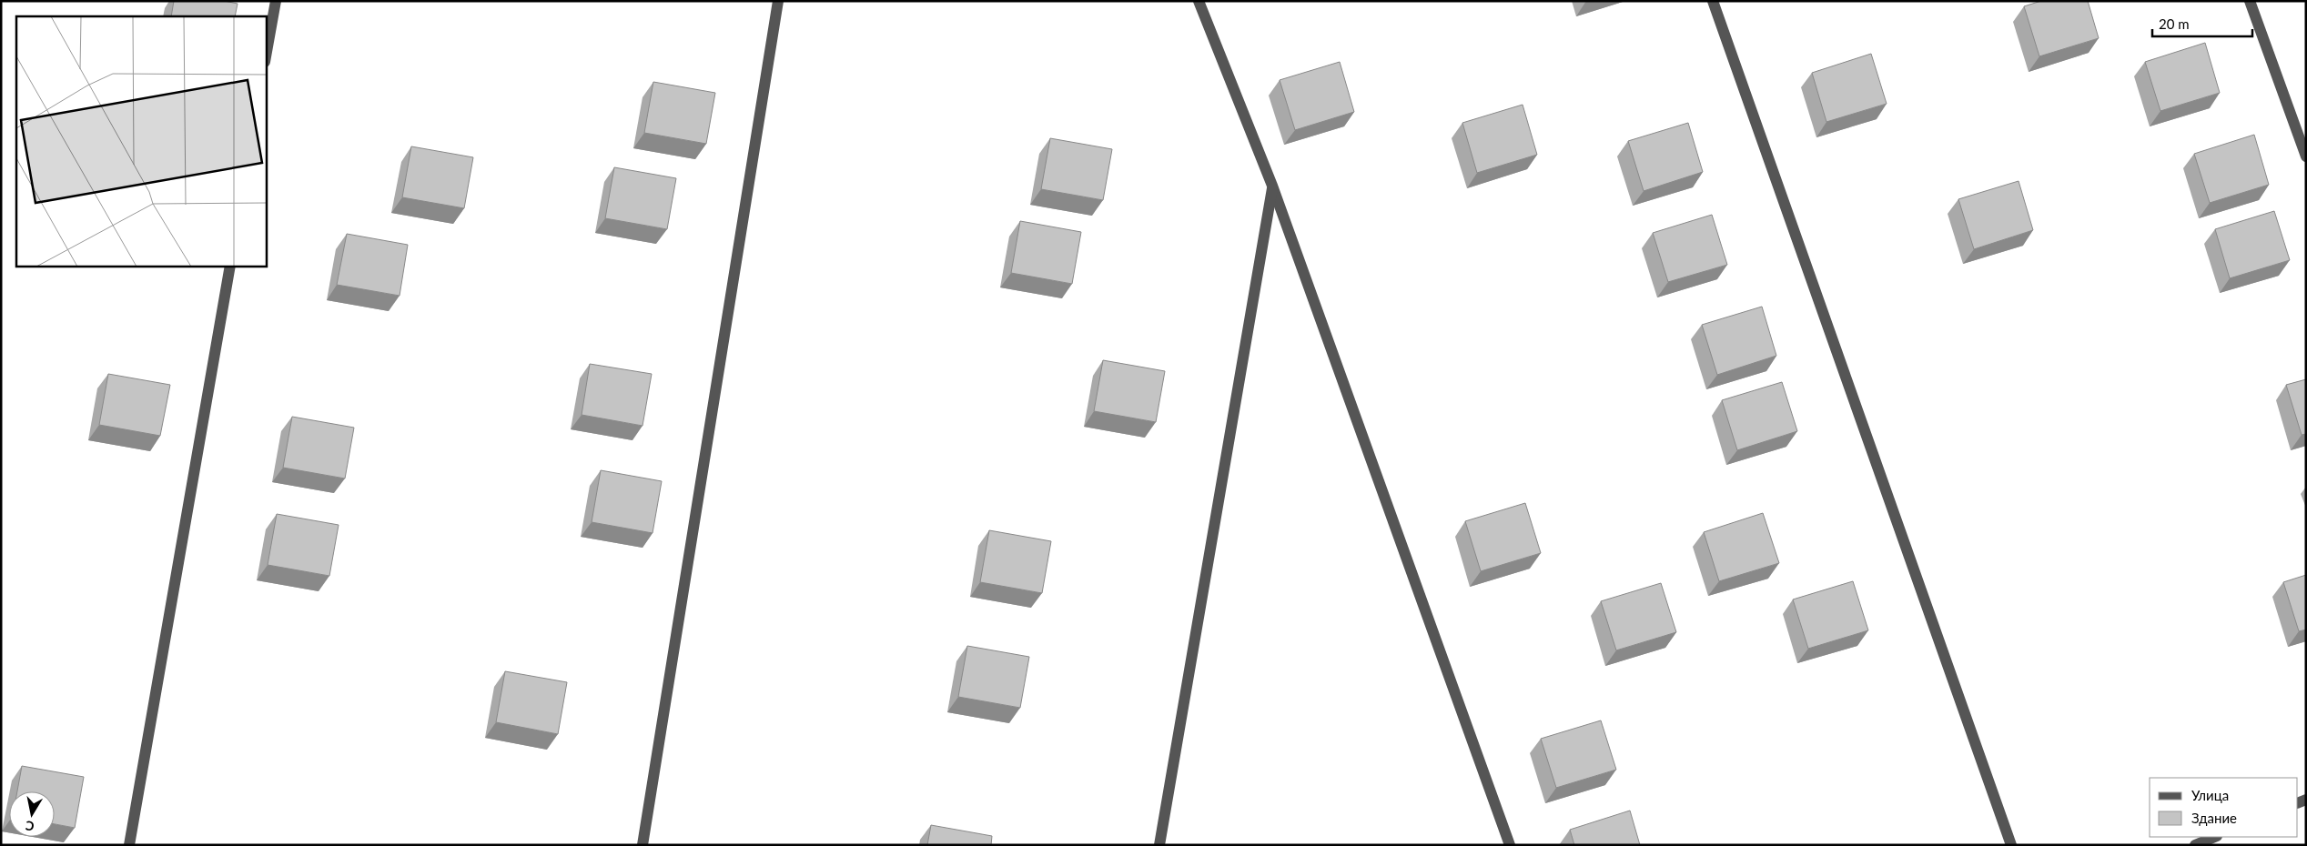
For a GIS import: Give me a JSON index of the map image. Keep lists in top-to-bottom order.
{
  "legend": ["Улица", "Здание"],
  "scale_bar": "20 m",
  "north": "bottom"
}
